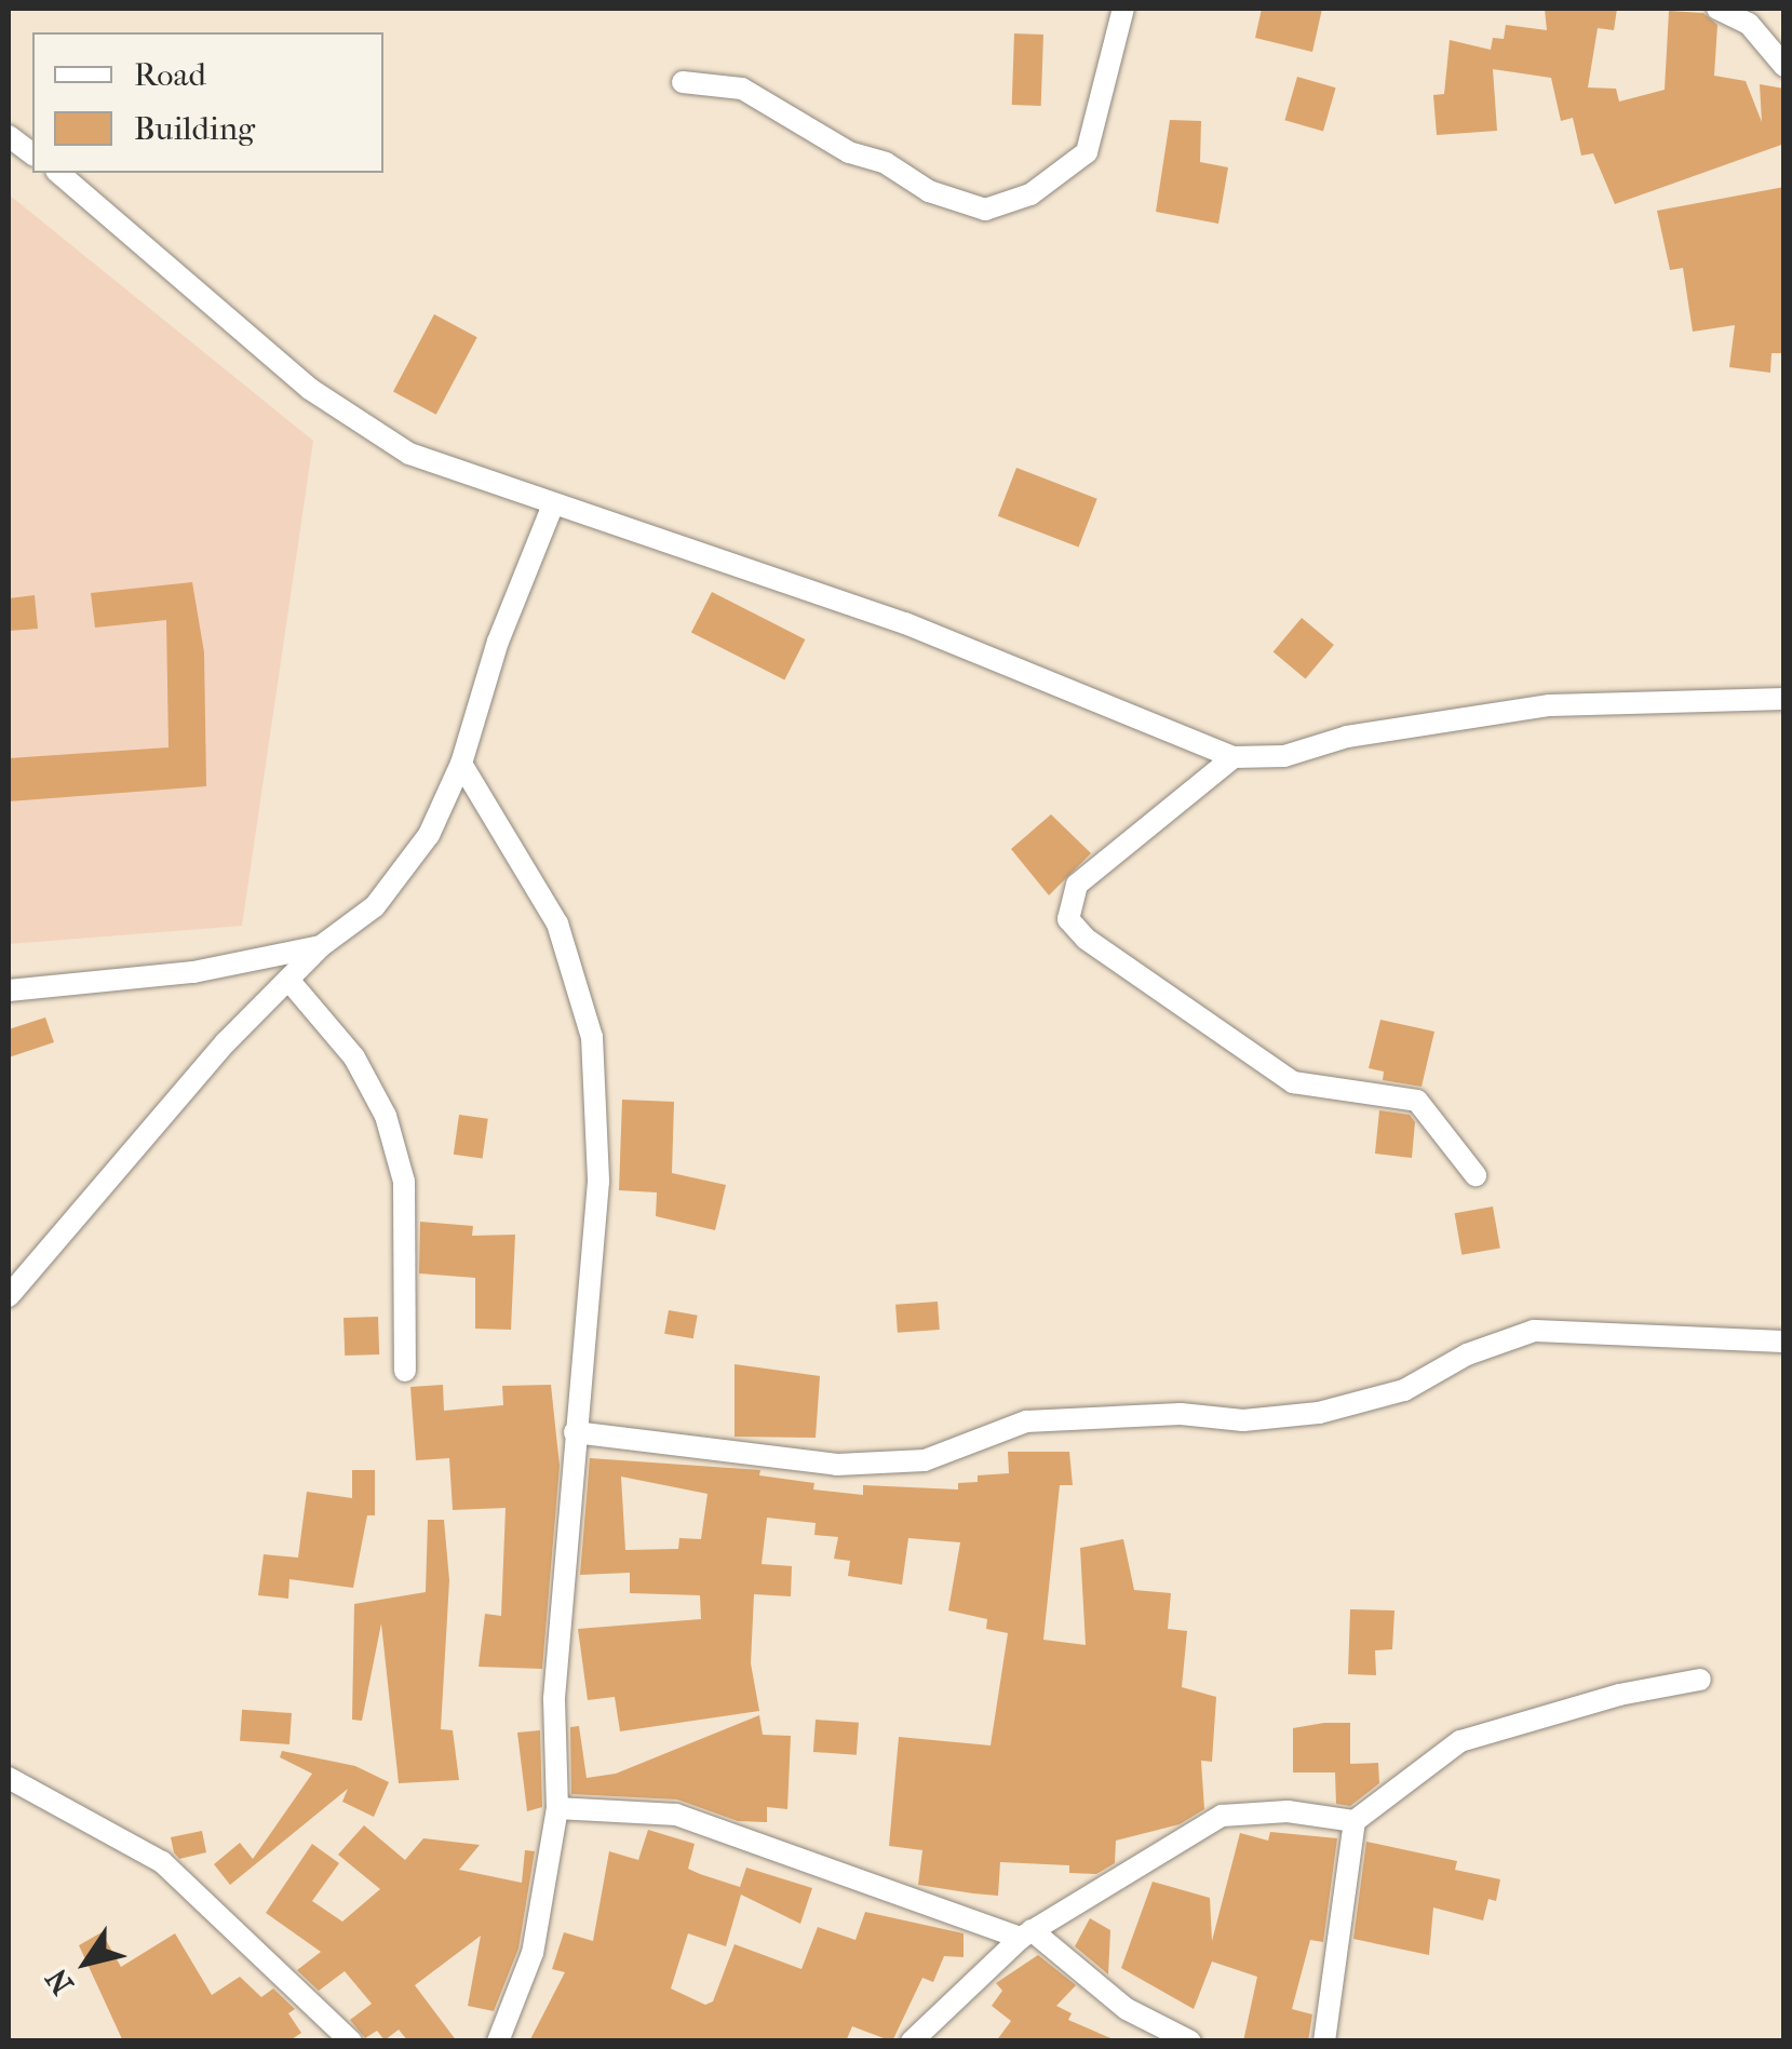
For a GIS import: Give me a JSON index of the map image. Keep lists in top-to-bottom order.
{
  "legend": ["Road", "Building"],
  "north": "bottom left"
}
